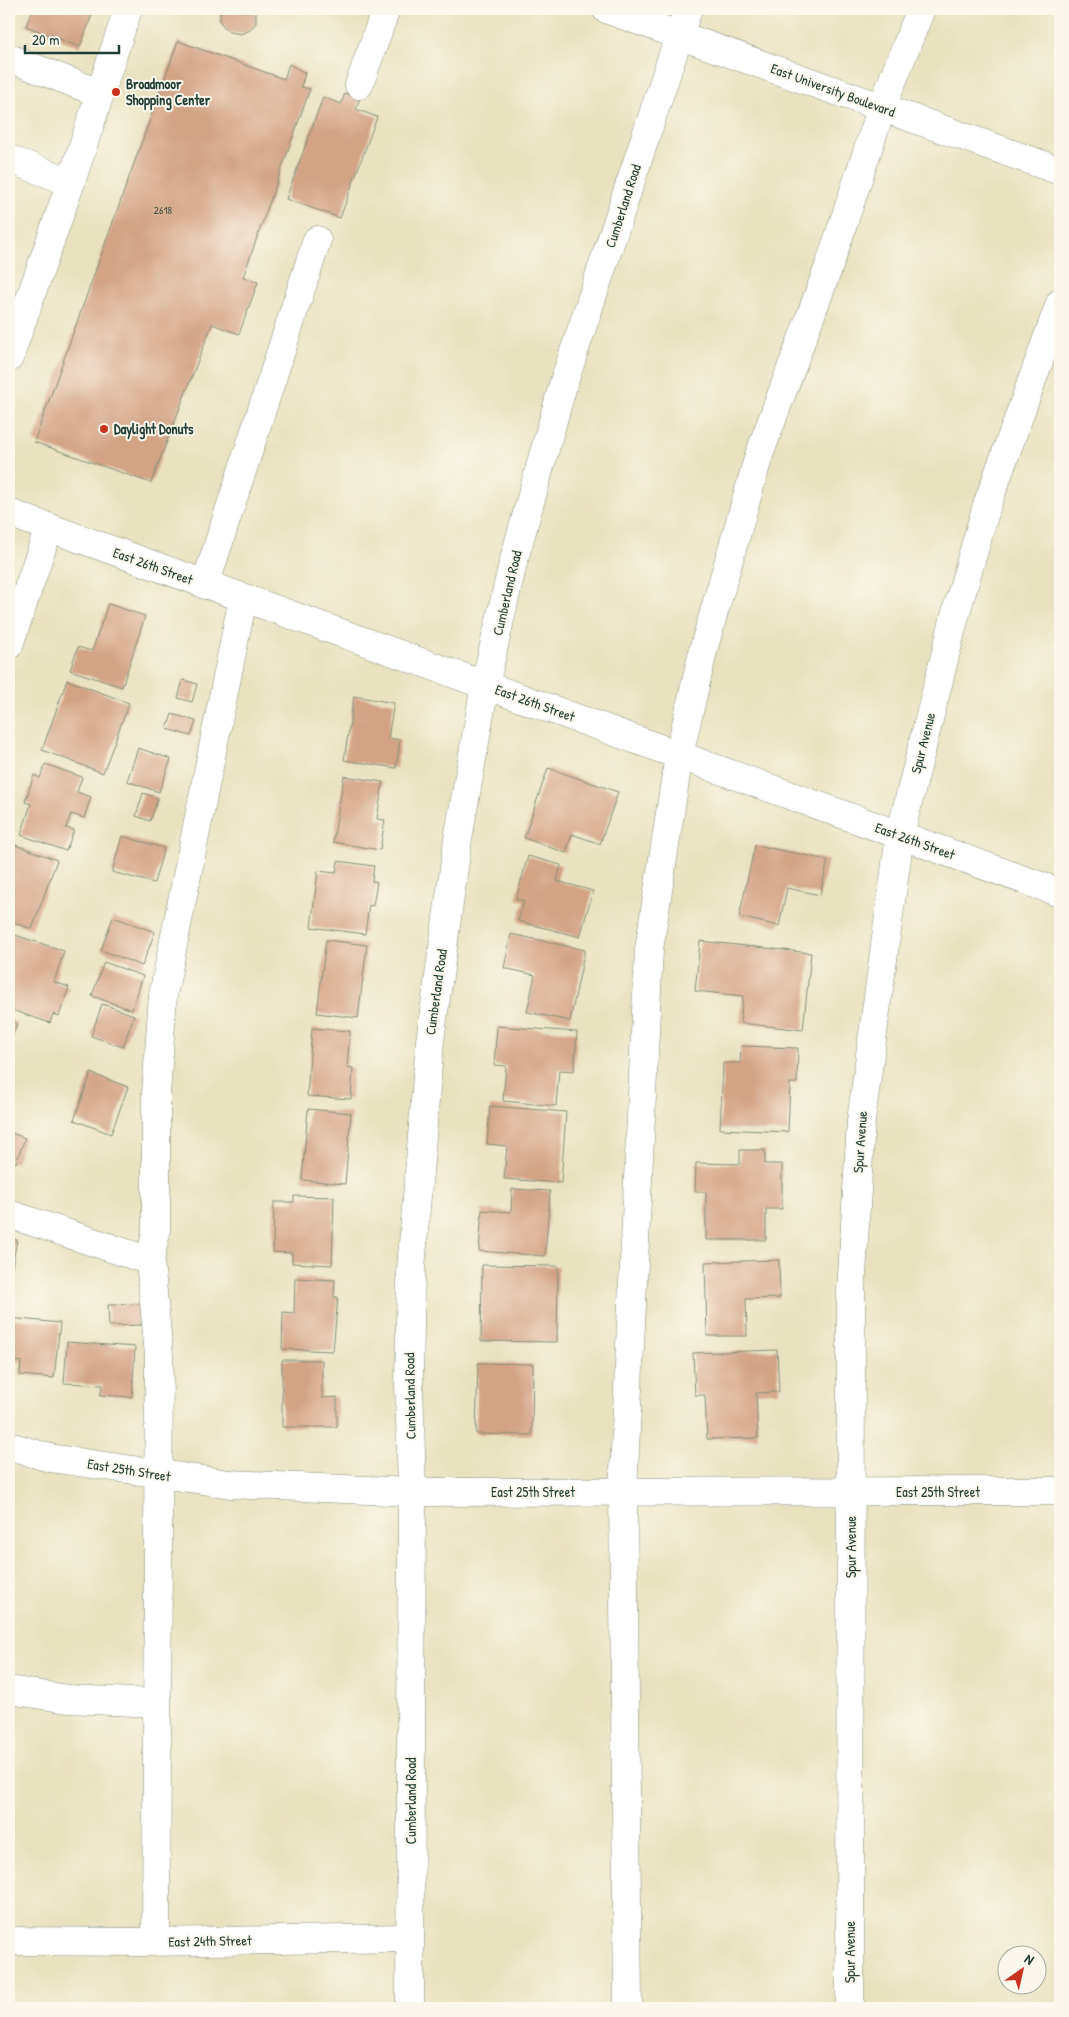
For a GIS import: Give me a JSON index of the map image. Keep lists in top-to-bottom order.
{
  "streets": {
    "street": [
      "East University Boulevard",
      "Cumberland Road",
      "East 26th Street",
      "Spur Avenue",
      "East 25th Street",
      "East 24th Street"
    ]
  },
  "crossings": [
    ["East University Boulevard", "Cumberland Road"],
    ["Cumberland Road", "East 26th Street"],
    ["Cumberland Road", "East 25th Street"],
    ["Cumberland Road", "East 24th Street"],
    ["East 26th Street", "Spur Avenue"],
    ["Spur Avenue", "East 25th Street"]
  ],
  "places": ["Broadmoor Shopping Center", "Daylight Donuts"],
  "house_numbers": ["2618"],
  "scale_bar": "20 m",
  "north": "top right"
}
